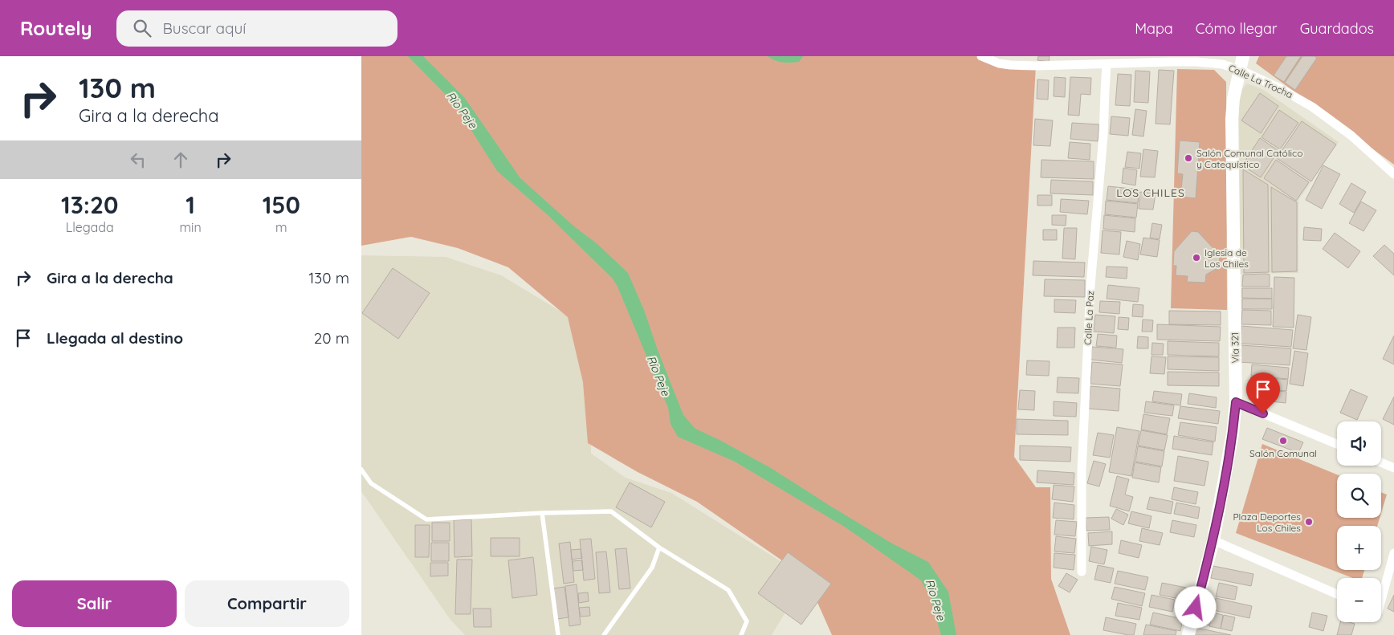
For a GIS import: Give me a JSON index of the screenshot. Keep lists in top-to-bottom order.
{
  "streets": {
    "street": ["Calle La Trocha", "Calle La Paz", "Vía 321"]
  },
  "crossings": [
    ["Calle La Trocha", "Calle La Paz"],
    ["Calle La Trocha", "Vía 321"]
  ],
  "districts": ["LOS CHILES"],
  "water": ["Río Peje"],
  "places": [
    "Salón Comunal Católico y Catequístico",
    "Iglesia de Los Chiles",
    "Salón Comunal",
    "Plaza Deportes Los Chiles"
  ],
  "page": {
    "header": "Routely",
    "search": "Buscar aquí",
    "nav": ["Mapa", "Cómo llegar", "Guardados"],
    "turn": ["130 m", "Gira a la derecha"],
    "eta": [
      "13:20",
      "Llegada",
      "1",
      "min",
      "150",
      "m"
    ],
    "list": [
      {
        "name": "Gira a la derecha",
        "value": "130 m"
      },
      {
        "name": "Llegada al destino",
        "value": "20 m"
      }
    ],
    "map_buttons": ["+", "−"],
    "buttons": ["Salir", "Compartir"]
  }
}
